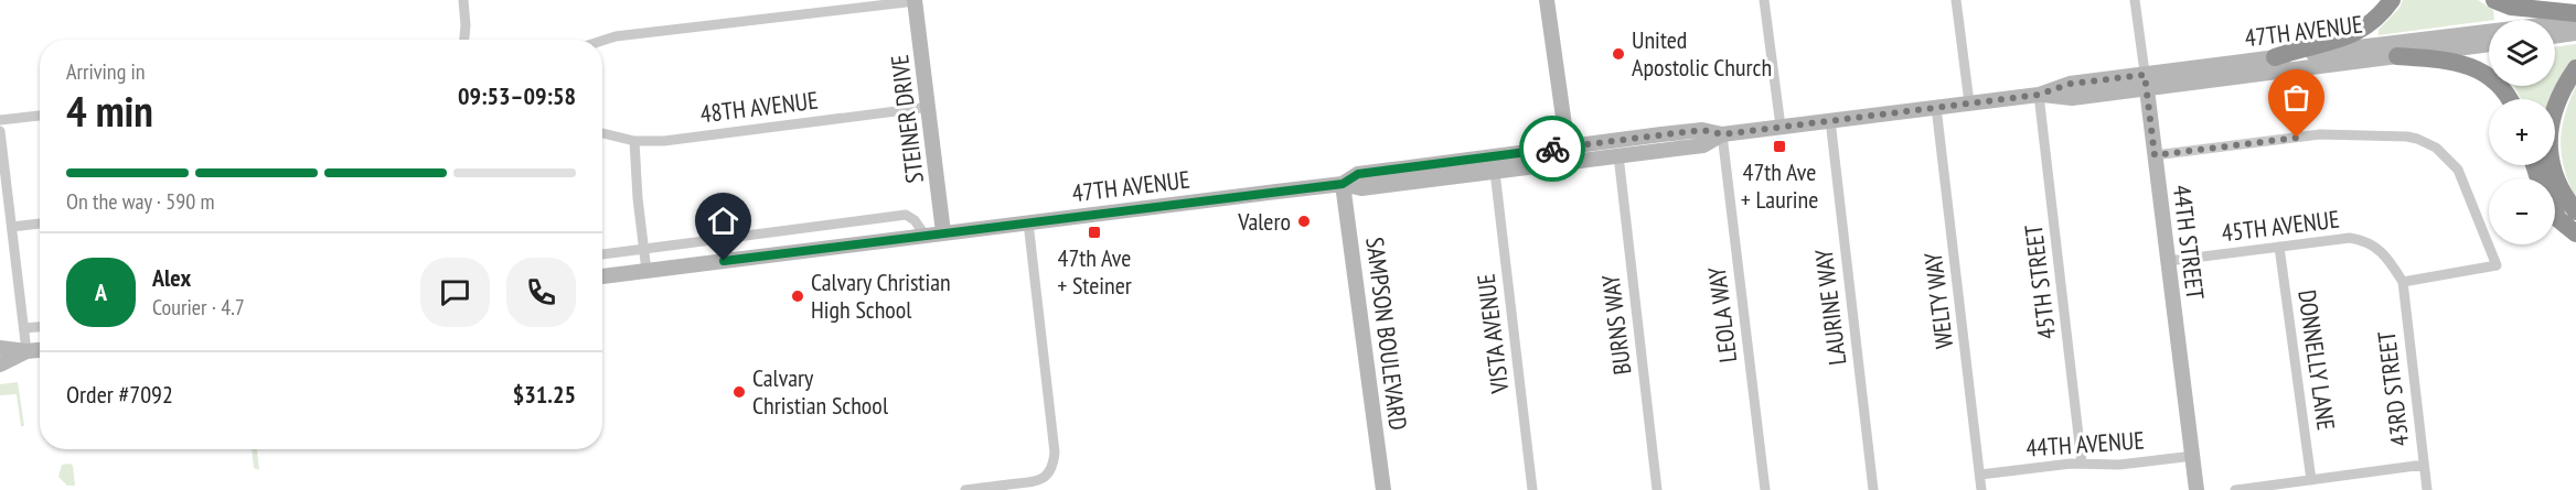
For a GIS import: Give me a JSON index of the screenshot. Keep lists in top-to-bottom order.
{
  "streets": {
    "main road": [
      "47TH AVENUE",
      "STEINER DRIVE",
      "44TH STREET",
      "SAMPSON BOULEVARD"
    ],
    "street": [
      "48TH AVENUE",
      "45TH AVENUE",
      "45TH STREET",
      "WELTY WAY",
      "LAURINE WAY",
      "LEOLA WAY",
      "BURNS WAY",
      "VISTA AVENUE",
      "DONNELLY LANE",
      "43RD STREET",
      "44TH AVENUE"
    ]
  },
  "crossings": [
    ["47TH AVENUE", "STEINER DRIVE"],
    ["47TH AVENUE", "44TH STREET"],
    ["47TH AVENUE", "45TH STREET"],
    ["47TH AVENUE", "WELTY WAY"],
    ["47TH AVENUE", "LAURINE WAY"],
    ["47TH AVENUE", "LEOLA WAY"],
    ["47TH AVENUE", "BURNS WAY"],
    ["47TH AVENUE", "SAMPSON BOULEVARD"],
    ["47TH AVENUE", "VISTA AVENUE"],
    ["48TH AVENUE", "STEINER DRIVE"],
    ["45TH AVENUE", "44TH STREET"],
    ["45TH AVENUE", "DONNELLY LANE"],
    ["45TH AVENUE", "43RD STREET"],
    ["44TH STREET", "44TH AVENUE"],
    ["45TH STREET", "44TH AVENUE"],
    ["WELTY WAY", "44TH AVENUE"]
  ],
  "places": {
    "other": [
      "United Apostolic Church",
      "Valero",
      "Calvary Christian High School",
      "Calvary Christian School"
    ],
    "transit": ["47th Ave + Laurine", "47th Ave + Steiner"]
  },
  "page": {
    "map_buttons": ["+", "−"],
    "heading": ["4 min", "Arriving in", "09:53–09:58"],
    "panel": [
      "Alex",
      "Courier · 4.7",
      "Order #7092",
      "$31.25"
    ],
    "bar": "On the way · 590 m",
    "round": "A"
  }
}
